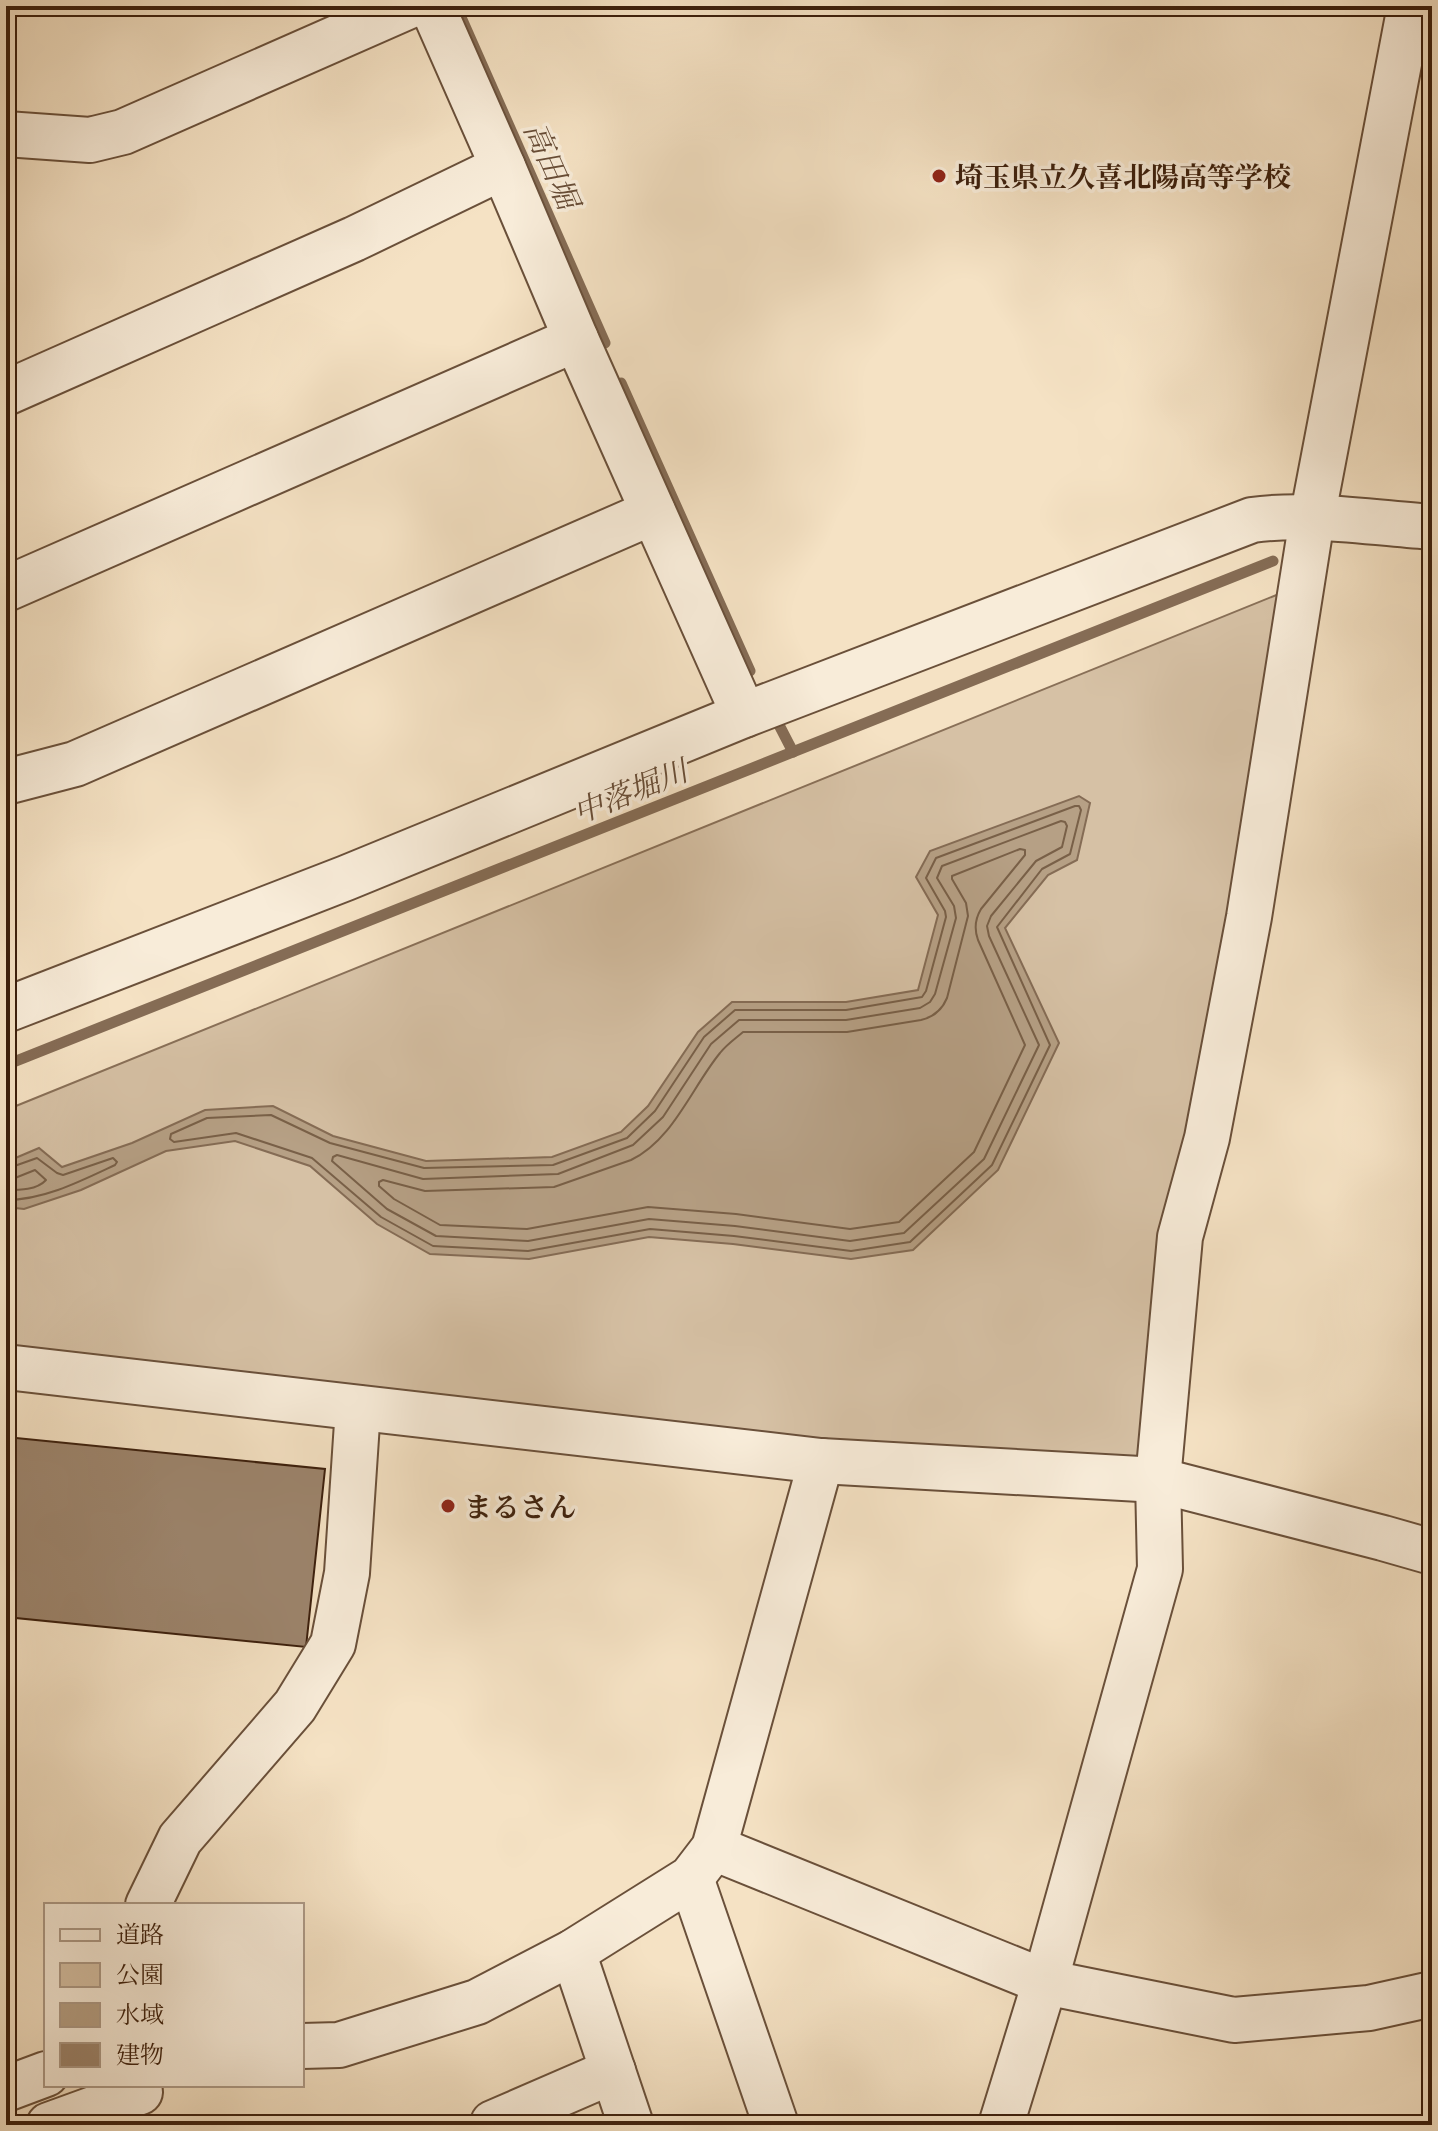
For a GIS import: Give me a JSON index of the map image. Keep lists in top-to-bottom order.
{
  "water": ["高田堀", "中落堀川"],
  "places": ["埼玉県立久喜北陽高等学校", "まるさん"],
  "legend": [
    "道路",
    "公園",
    "水域",
    "建物"
  ]
}
